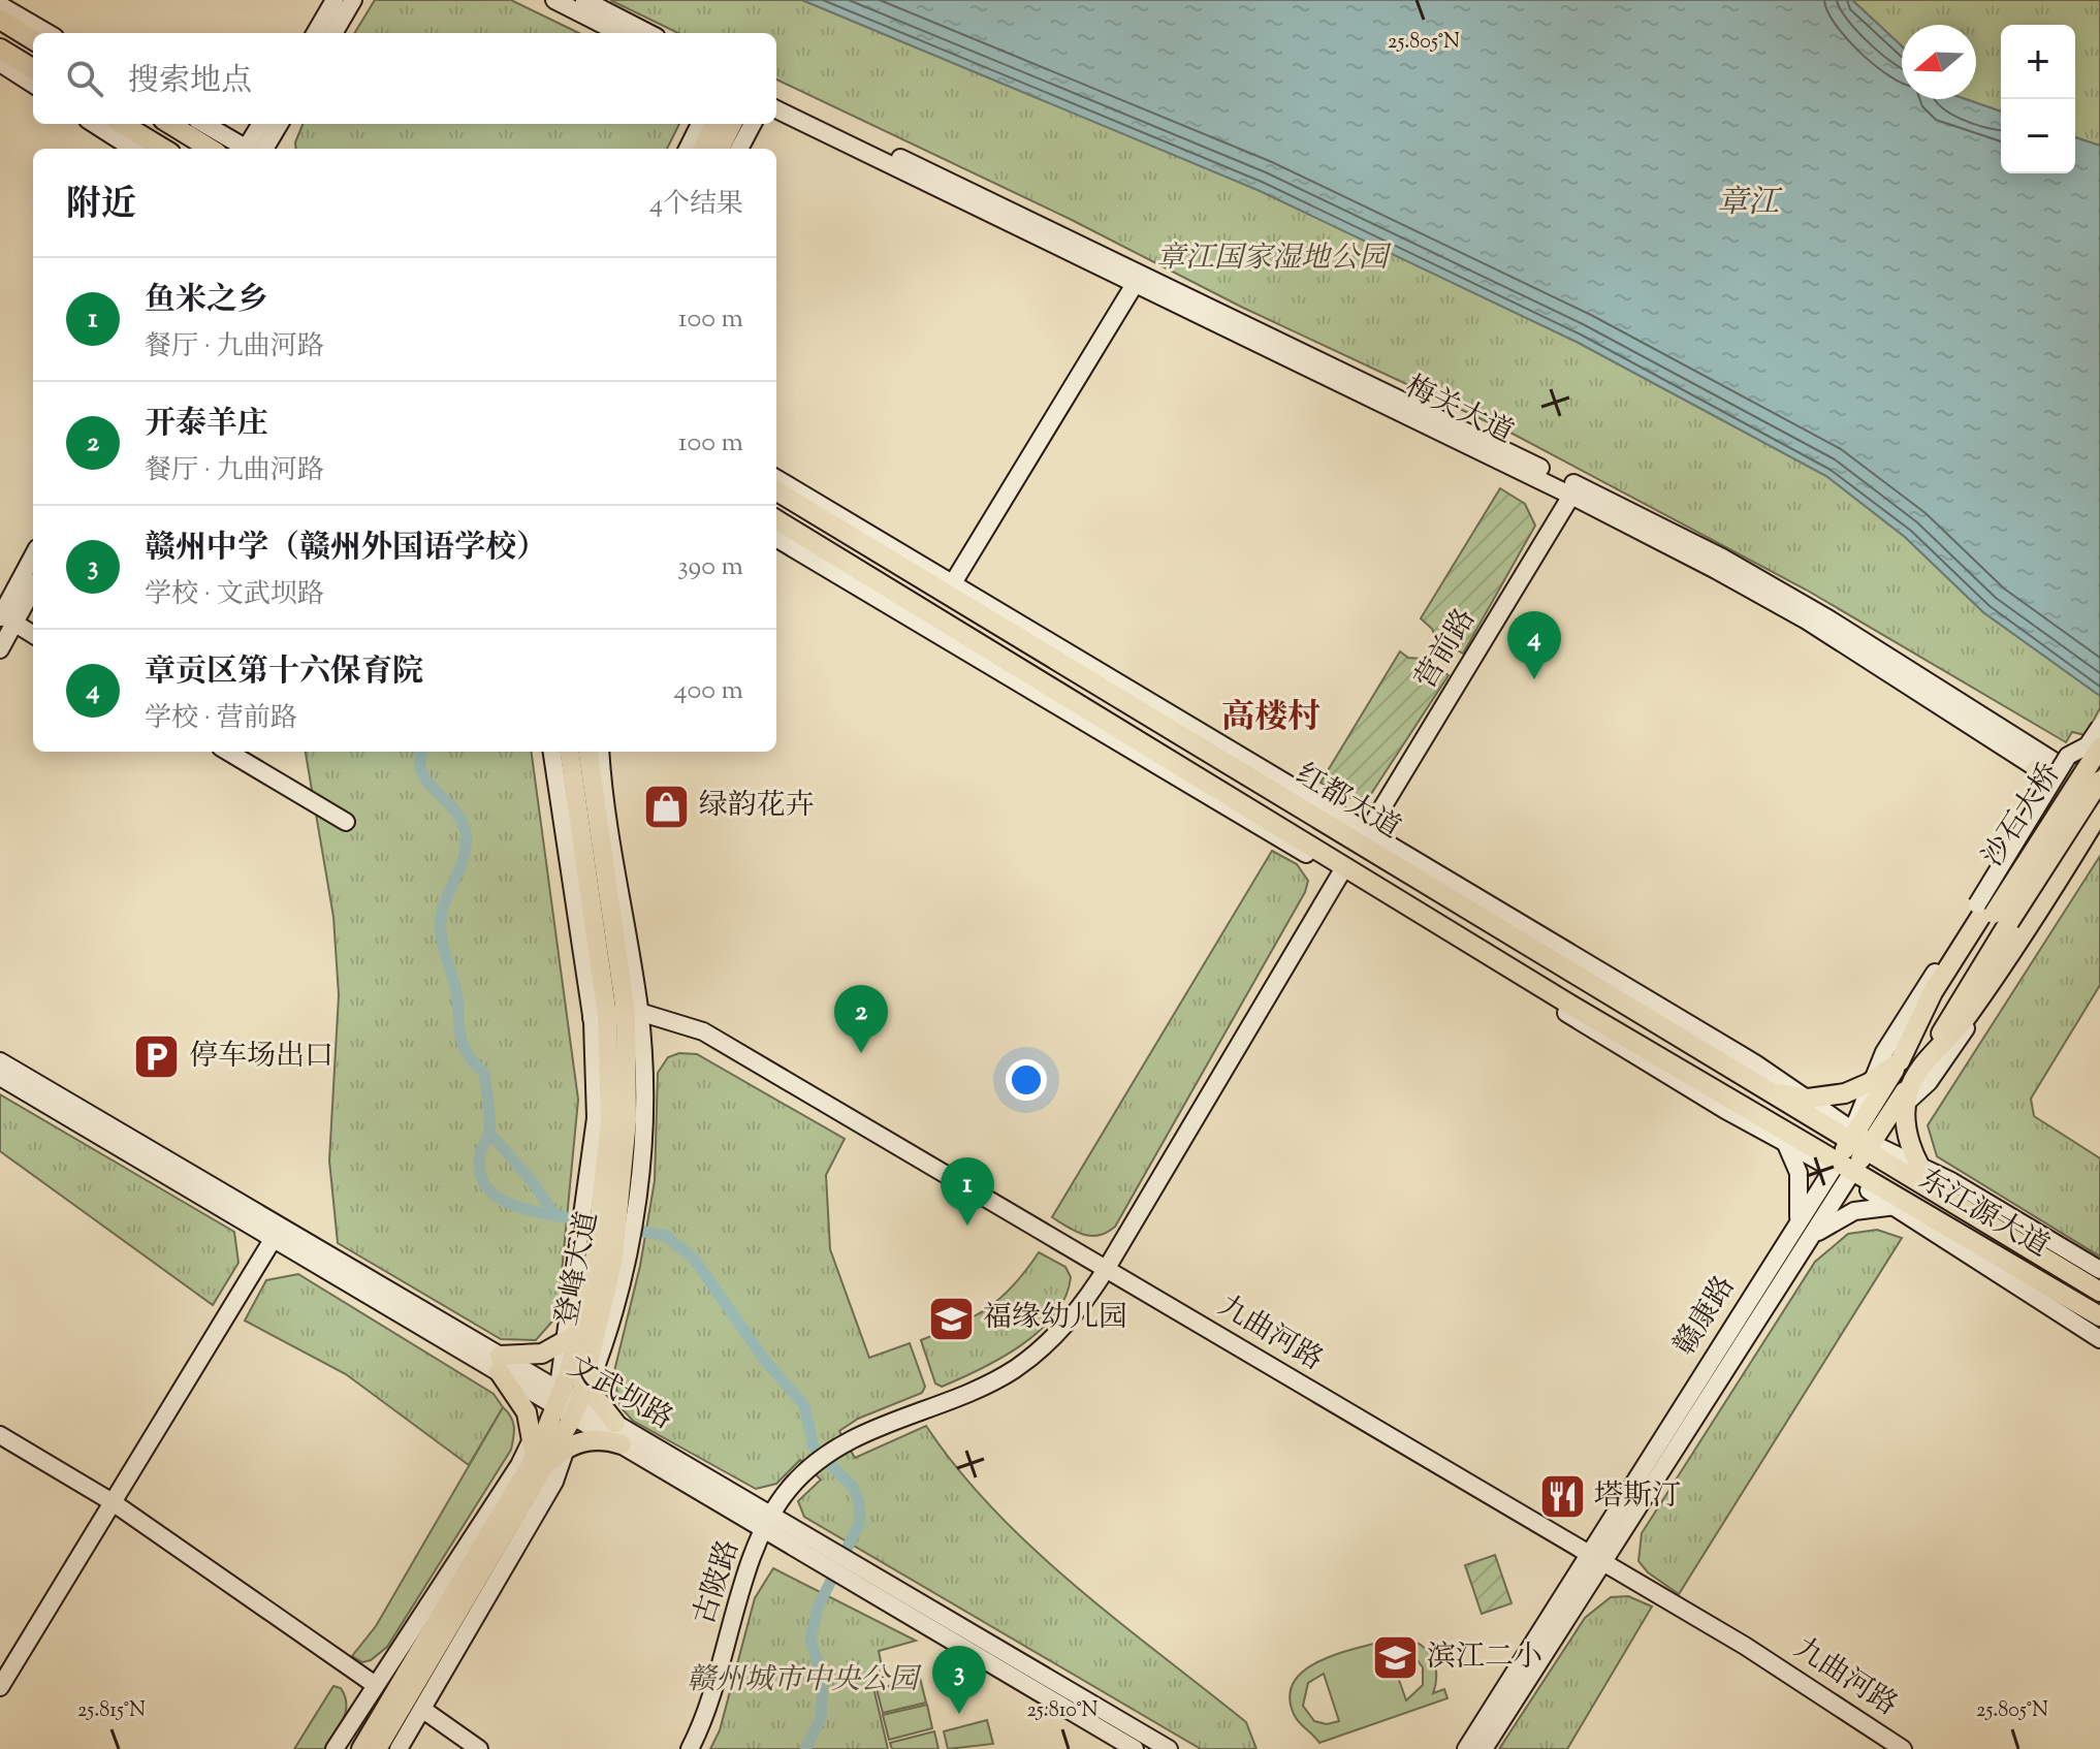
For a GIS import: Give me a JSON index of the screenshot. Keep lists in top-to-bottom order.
{
  "streets": {
    "main road": [
      "红都大道",
      "沙石大桥",
      "东江源大道",
      "登峰大道",
      "赣康路"
    ],
    "street": [
      "梅关大道",
      "营前路",
      "九曲河路",
      "文武坝路",
      "古陂路"
    ]
  },
  "crossings": [
    ["梅关大道", "营前路"],
    ["红都大道", "东江源大道"],
    ["红都大道", "赣康路"],
    ["沙石大桥", "赣康路"],
    ["东江源大道", "赣康路"],
    ["登峰大道", "九曲河路"],
    ["登峰大道", "文武坝路"],
    ["赣康路", "九曲河路"],
    ["九曲河路", "古陂路"],
    ["文武坝路", "古陂路"]
  ],
  "districts": ["高楼村"],
  "water": ["章江"],
  "parks": ["章江国家湿地公园", "赣州城市中央公园"],
  "places": {
    "shop": ["绿韵花卉"],
    "parking": ["停车场出口"],
    "school or university": ["福缘幼儿园", "滨江二小"],
    "restaurant": ["塔斯汀"]
  },
  "north": "left",
  "page": {
    "map_buttons": ["+", "−"],
    "search": "搜索地点",
    "heading": ["附近", "4个结果"],
    "list": [
      {
        "mark": "1",
        "name": "鱼米之乡",
        "note": "餐厅 · 九曲河路",
        "value": "100 m"
      },
      {
        "mark": "2",
        "name": "开泰羊庄",
        "note": "餐厅 · 九曲河路",
        "value": "100 m"
      },
      {
        "mark": "3",
        "name": "赣州中学（赣州外国语学校）",
        "note": "学校 · 文武坝路",
        "value": "390 m"
      },
      {
        "mark": "4",
        "name": "章贡区第十六保育院",
        "note": "学校 · 营前路",
        "value": "400 m"
      }
    ],
    "pins": [
      "4",
      "2",
      "1",
      "3"
    ]
  },
  "coordinates": ["25.805°N", "25.815°N", "25.810°N"]
}
